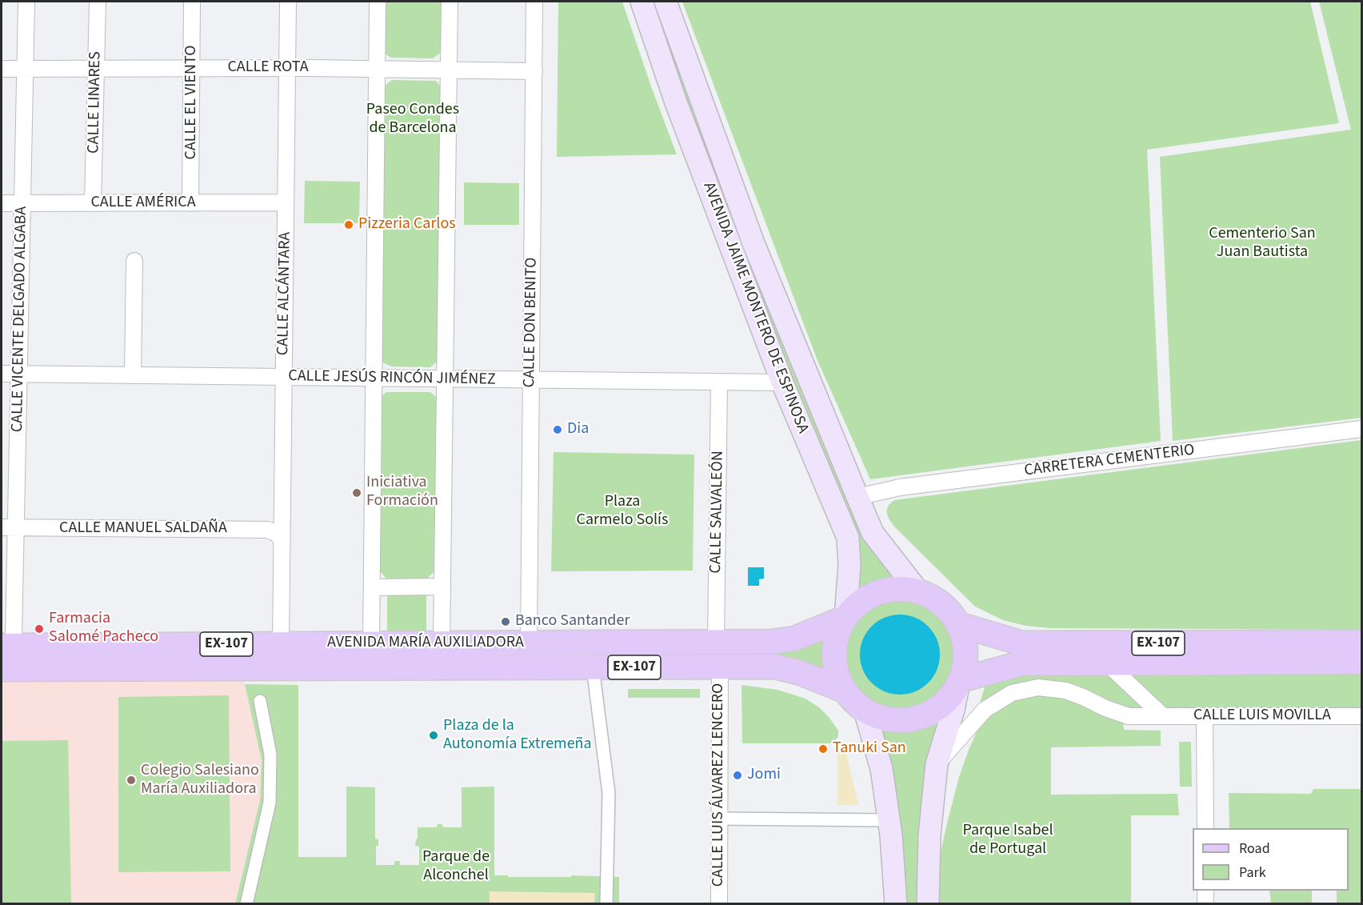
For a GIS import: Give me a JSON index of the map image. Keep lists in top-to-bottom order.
{
  "streets": {
    "main road": ["AVENIDA JAIME MONTERO DE ESPINOSA", "AVENIDA MARÍA AUXILIADORA", "EX-107"],
    "street": [
      "CALLE ROTA",
      "CALLE LINARES",
      "CALLE EL VIENTO",
      "CALLE AMÉRICA",
      "CALLE ALCÁNTARA",
      "CALLE VICENTE DELGADO ALGABA",
      "CALLE DON BENITO",
      "CALLE JESÚS RINCÓN JIMÉNEZ",
      "CARRETERA CEMENTERIO",
      "CALLE SALVALEÓN",
      "CALLE MANUEL SALDAÑA",
      "CALLE LUIS MOVILLA",
      "CALLE LUIS ÁLVAREZ LENCERO"
    ]
  },
  "crossings": [
    ["CALLE ROTA", "CALLE LINARES"],
    ["CALLE ROTA", "CALLE EL VIENTO"],
    ["CALLE ROTA", "CALLE ALCÁNTARA"],
    ["CALLE ROTA", "CALLE VICENTE DELGADO ALGABA"],
    ["CALLE ROTA", "CALLE DON BENITO"],
    ["CALLE LINARES", "CALLE AMÉRICA"],
    ["CALLE EL VIENTO", "CALLE AMÉRICA"],
    ["CALLE AMÉRICA", "CALLE ALCÁNTARA"],
    ["CALLE AMÉRICA", "CALLE VICENTE DELGADO ALGABA"],
    ["CALLE ALCÁNTARA", "CALLE JESÚS RINCÓN JIMÉNEZ"],
    ["CALLE ALCÁNTARA", "CALLE MANUEL SALDAÑA"],
    ["CALLE ALCÁNTARA", "AVENIDA MARÍA AUXILIADORA"],
    ["AVENIDA JAIME MONTERO DE ESPINOSA", "CALLE JESÚS RINCÓN JIMÉNEZ"],
    ["AVENIDA JAIME MONTERO DE ESPINOSA", "CARRETERA CEMENTERIO"],
    ["AVENIDA JAIME MONTERO DE ESPINOSA", "AVENIDA MARÍA AUXILIADORA"],
    ["AVENIDA JAIME MONTERO DE ESPINOSA", "EX-107"],
    ["CALLE VICENTE DELGADO ALGABA", "CALLE JESÚS RINCÓN JIMÉNEZ"],
    ["CALLE VICENTE DELGADO ALGABA", "CALLE MANUEL SALDAÑA"],
    ["CALLE VICENTE DELGADO ALGABA", "AVENIDA MARÍA AUXILIADORA"],
    ["CALLE DON BENITO", "CALLE JESÚS RINCÓN JIMÉNEZ"],
    ["CALLE DON BENITO", "AVENIDA MARÍA AUXILIADORA"],
    ["CALLE JESÚS RINCÓN JIMÉNEZ", "CALLE SALVALEÓN"],
    ["CALLE SALVALEÓN", "AVENIDA MARÍA AUXILIADORA"],
    ["AVENIDA MARÍA AUXILIADORA", "EX-107"],
    ["AVENIDA MARÍA AUXILIADORA", "CALLE LUIS ÁLVAREZ LENCERO"]
  ],
  "parks": [
    "Paseo Condes de Barcelona",
    "Cementerio San Juan Bautista",
    "Plaza Carmelo Solís",
    "Parque Isabel de Portugal",
    "Parque de Alconchel"
  ],
  "places": [
    "Pizzeria Carlos",
    "Dia",
    "Iniciativa Formación",
    "Banco Santander",
    "Farmacia Salomé Pacheco",
    "Plaza de la Autonomía Extremeña",
    "Tanuki San",
    "Jomi",
    "Colegio Salesiano María Auxiliadora"
  ],
  "legend": ["Road", "Park"]
}
